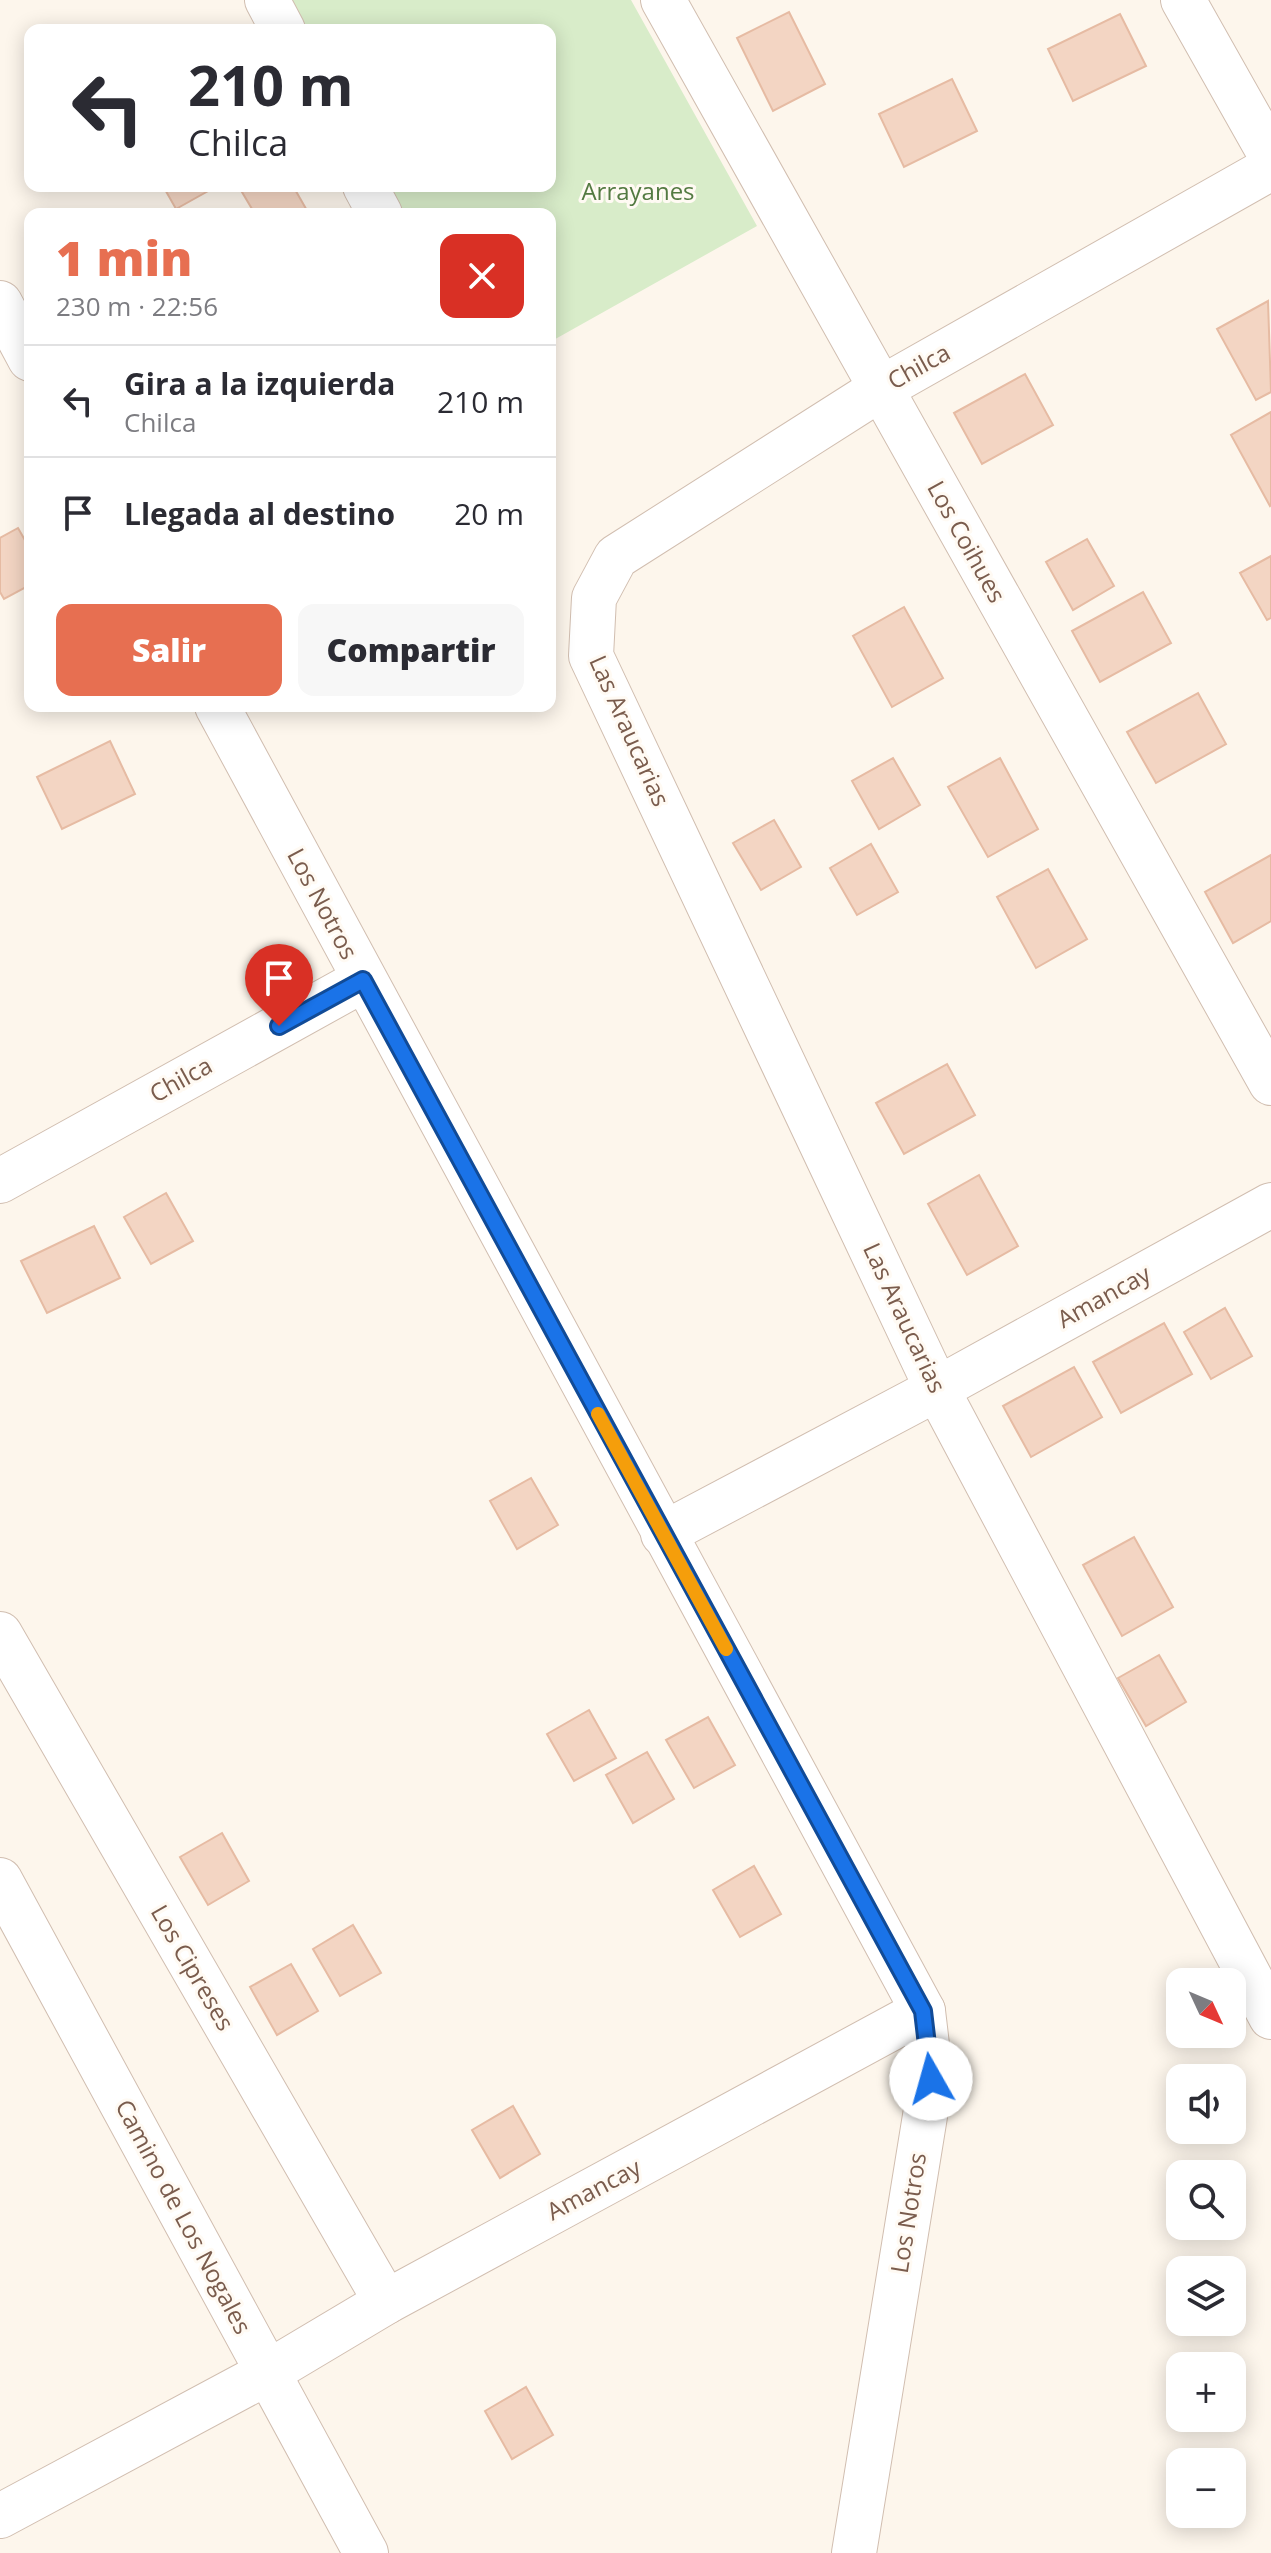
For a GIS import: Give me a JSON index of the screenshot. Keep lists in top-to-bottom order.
{
  "streets": {
    "street": [
      "Chilca",
      "Los Coihues",
      "Las Araucarias",
      "Los Notros",
      "Amancay",
      "Los Cipreses",
      "Camino de Los Nogales"
    ]
  },
  "crossings": [
    ["Chilca", "Los Coihues"],
    ["Chilca", "Las Araucarias"],
    ["Chilca", "Los Notros"],
    ["Las Araucarias", "Amancay"],
    ["Los Notros", "Amancay"],
    ["Amancay", "Los Cipreses"],
    ["Amancay", "Camino de Los Nogales"]
  ],
  "parks": ["Arrayanes"],
  "north": "bottom right",
  "page": {
    "turn": ["210 m", "Chilca"],
    "heading": ["1 min", "230 m · 22:56"],
    "list": [
      {
        "name": "Gira a la izquierda",
        "note": "Chilca",
        "value": "210 m"
      },
      {
        "name": "Llegada al destino",
        "value": "20 m"
      }
    ],
    "buttons": ["Salir", "Compartir"],
    "map_buttons": ["+", "−"]
  }
}
